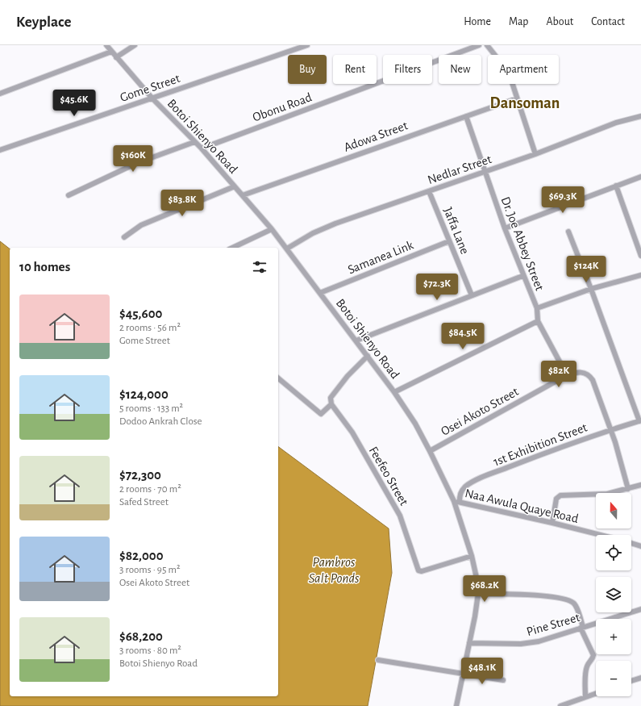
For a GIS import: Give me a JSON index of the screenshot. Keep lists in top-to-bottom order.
{
  "streets": {
    "street": [
      "Gome Street",
      "Obonu Road",
      "Botoi Shienyo Road",
      "Adowa Street",
      "Nedlar Street",
      "Jaffa Lane",
      "Dr. Joe Abbey Street",
      "Samanea Link",
      "Osei Akoto Street",
      "1st Exhibition Street",
      "Feefeo Street",
      "Naa Awula Quaye Road",
      "Pine Street"
    ]
  },
  "crossings": [
    ["Gome Street", "Botoi Shienyo Road"],
    ["Obonu Road", "Botoi Shienyo Road"],
    ["Botoi Shienyo Road", "Adowa Street"],
    ["Botoi Shienyo Road", "Nedlar Street"],
    ["Botoi Shienyo Road", "Samanea Link"],
    ["Botoi Shienyo Road", "Osei Akoto Street"],
    ["Botoi Shienyo Road", "Feefeo Street"],
    ["Botoi Shienyo Road", "Naa Awula Quaye Road"],
    ["Botoi Shienyo Road", "Pine Street"],
    ["Adowa Street", "Dr. Joe Abbey Street"],
    ["Nedlar Street", "Jaffa Lane"],
    ["Nedlar Street", "Dr. Joe Abbey Street"],
    ["Jaffa Lane", "Samanea Link"],
    ["Dr. Joe Abbey Street", "Osei Akoto Street"],
    ["Osei Akoto Street", "1st Exhibition Street"],
    ["1st Exhibition Street", "Naa Awula Quaye Road"]
  ],
  "districts": ["Dansoman"],
  "water": ["Pambros Salt Ponds"],
  "north": "top",
  "page": {
    "header": "Keyplace",
    "nav": [
      "Home",
      "Map",
      "About",
      "Contact"
    ],
    "chip": [
      "Buy",
      "Rent",
      "Filters",
      "New",
      "Apartment"
    ],
    "price": [
      "$45.6K",
      "$160K",
      "$69.3K",
      "$83.8K",
      "$124K",
      "$72.3K",
      "$84.5K",
      "$82K",
      "$68.2K",
      "$48.1K"
    ],
    "heading": "10 homes",
    "list": [
      {
        "name": "$45,600",
        "note": "2 rooms · 56 m² · Gome Street"
      },
      {
        "name": "$124,000",
        "note": "5 rooms · 133 m² · Dodoo Ankrah Close"
      },
      {
        "name": "$72,300",
        "note": "2 rooms · 70 m² · Safed Street"
      },
      {
        "name": "$82,000",
        "note": "3 rooms · 95 m² · Osei Akoto Street"
      },
      {
        "name": "$68,200",
        "note": "3 rooms · 80 m² · Botoi Shienyo Road"
      }
    ],
    "map_buttons": ["+", "−"]
  }
}
